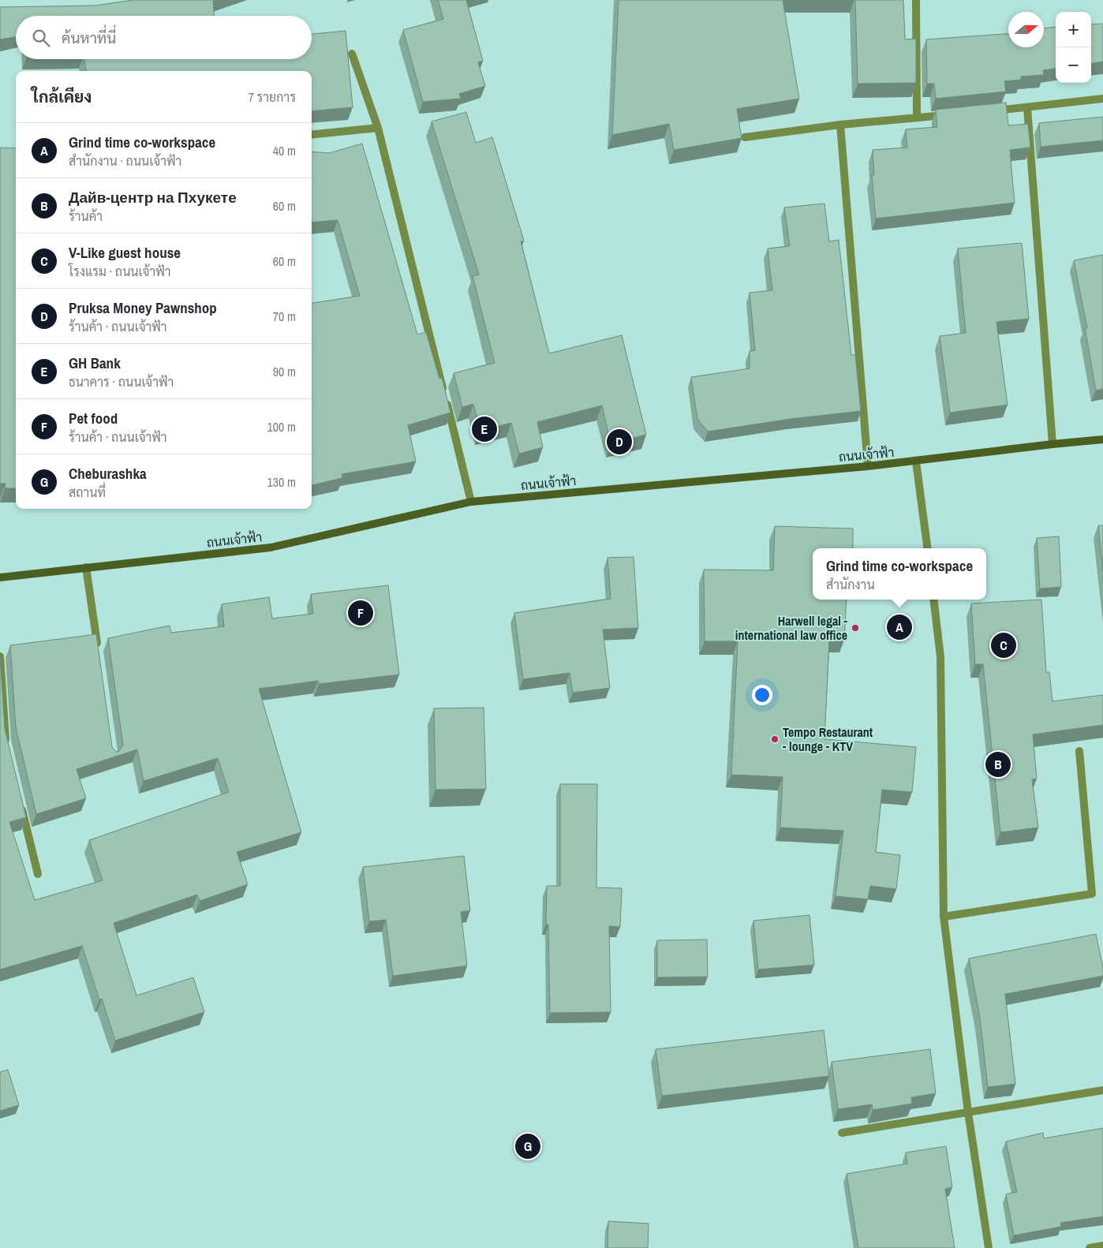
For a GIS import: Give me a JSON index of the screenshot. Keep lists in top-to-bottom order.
{
  "streets": {
    "main road": ["ถนนเจ้าฟ้า"]
  },
  "places": ["Harwell legal - international law office", "Tempo Restaurant - lounge - KTV"],
  "north": "right",
  "page": {
    "map_buttons": ["+", "−"],
    "search": "ค้นหาที่นี่",
    "heading": ["ใกล้เคียง", "7 รายการ"],
    "list": [
      {
        "mark": "A",
        "name": "Grind time co-workspace",
        "note": "สำนักงาน · ถนนเจ้าฟ้า",
        "value": "40 m"
      },
      {
        "mark": "B",
        "name": "Дайв-центр на Пхукете",
        "note": "ร้านค้า",
        "value": "60 m"
      },
      {
        "mark": "C",
        "name": "V-Like guest house",
        "note": "โรงแรม · ถนนเจ้าฟ้า",
        "value": "60 m"
      },
      {
        "mark": "D",
        "name": "Pruksa Money Pawnshop",
        "note": "ร้านค้า · ถนนเจ้าฟ้า",
        "value": "70 m"
      },
      {
        "mark": "E",
        "name": "GH Bank",
        "note": "ธนาคาร · ถนนเจ้าฟ้า",
        "value": "90 m"
      },
      {
        "mark": "F",
        "name": "Pet food",
        "note": "ร้านค้า · ถนนเจ้าฟ้า",
        "value": "100 m"
      },
      {
        "mark": "G",
        "name": "Cheburashka",
        "note": "สถานที่",
        "value": "130 m"
      }
    ],
    "pins": [
      "E",
      "D",
      "F",
      "A",
      "C",
      "B",
      "G"
    ],
    "popup": ["Grind time co-workspace", "สำนักงาน"]
  }
}
